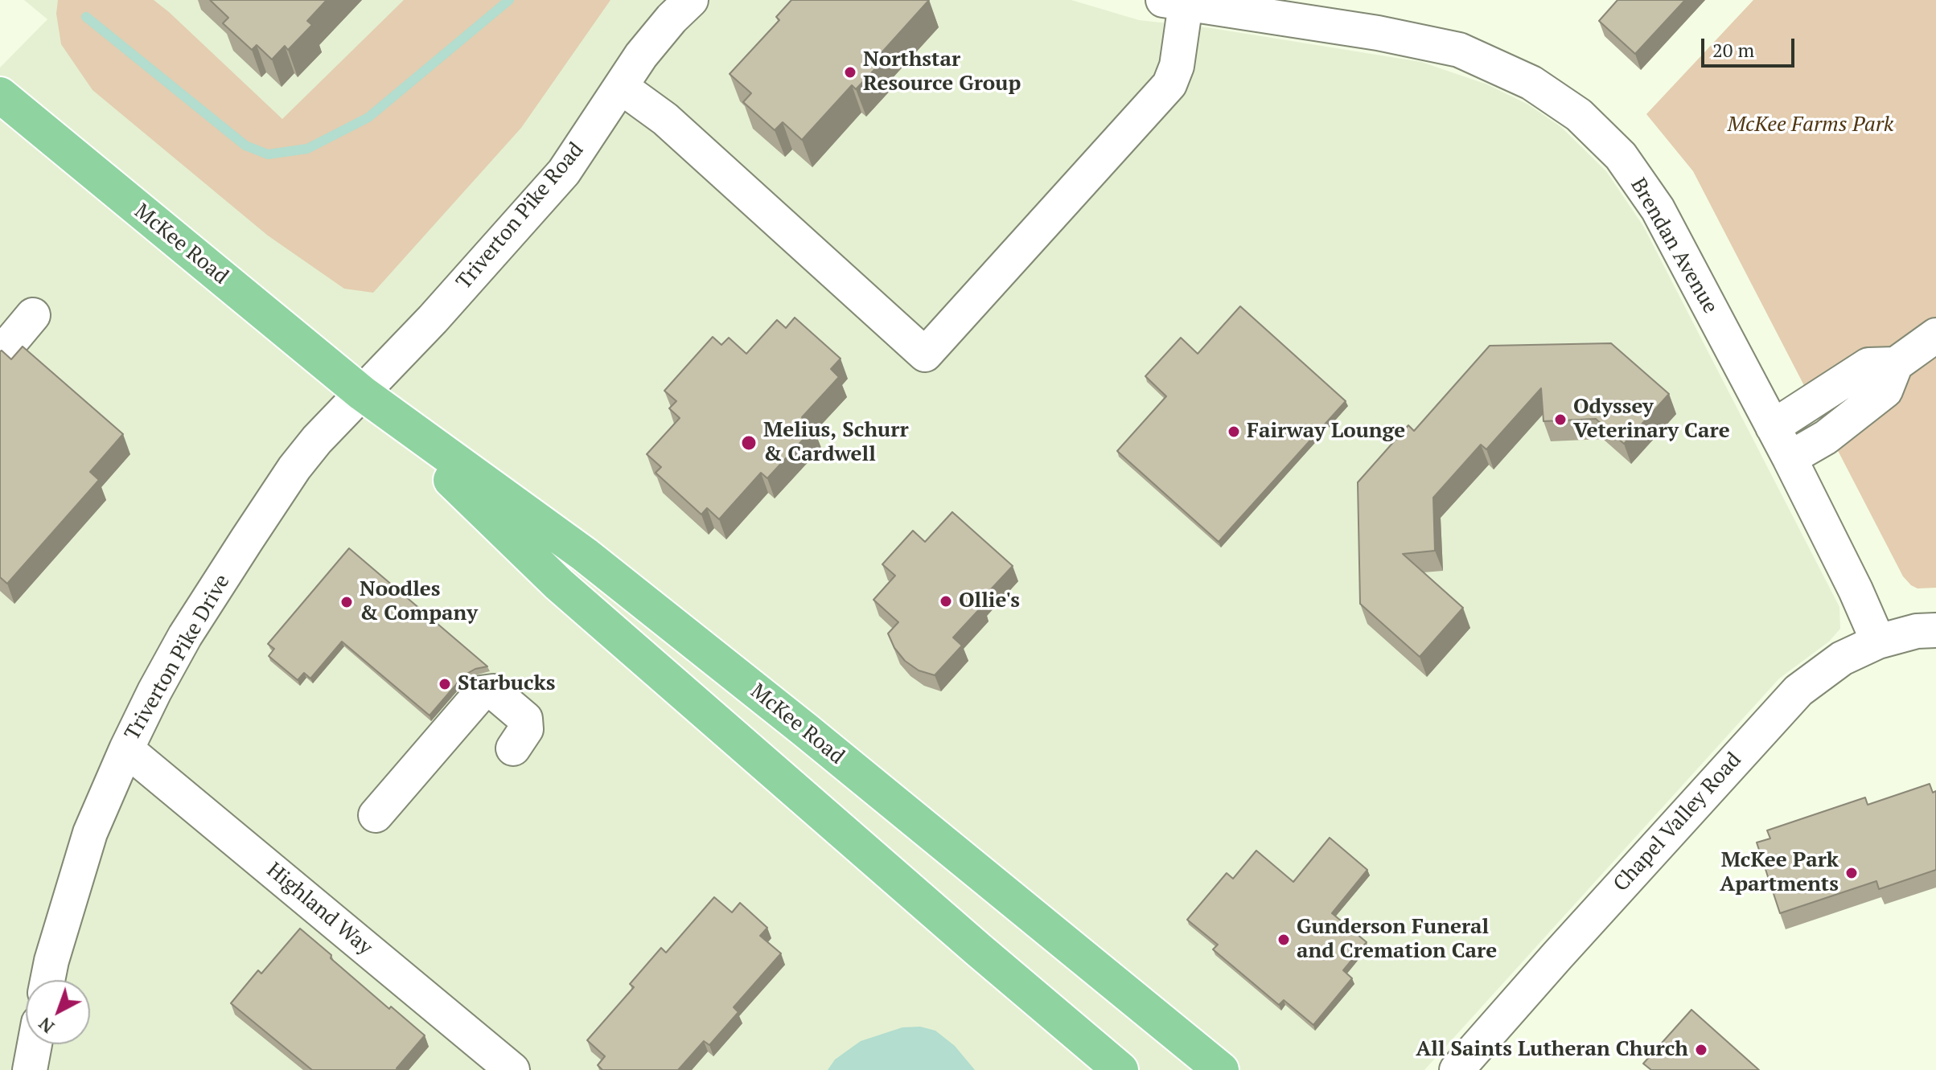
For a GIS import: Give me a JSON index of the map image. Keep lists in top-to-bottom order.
{
  "streets": {
    "main road": ["McKee Road"],
    "street": [
      "Triverton Pike Road",
      "Brendan Avenue",
      "Triverton Pike Drive",
      "Chapel Valley Road",
      "Highland Way"
    ]
  },
  "crossings": [
    ["Triverton Pike Road", "McKee Road"],
    ["Triverton Pike Road", "Triverton Pike Drive"],
    ["McKee Road", "Triverton Pike Drive"],
    ["Brendan Avenue", "Chapel Valley Road"],
    ["Triverton Pike Drive", "Highland Way"]
  ],
  "parks": ["McKee Farms Park"],
  "places": [
    "Northstar Resource Group",
    "Odyssey Veterinary Care",
    "Fairway Lounge",
    "Melius, Schurr & Cardwell",
    "Ollie's",
    "Noodles & Company",
    "Starbucks",
    "McKee Park Apartments",
    "Gunderson Funeral and Cremation Care",
    "All Saints Lutheran Church"
  ],
  "scale_bar": "20 m",
  "north": "bottom left"
}
